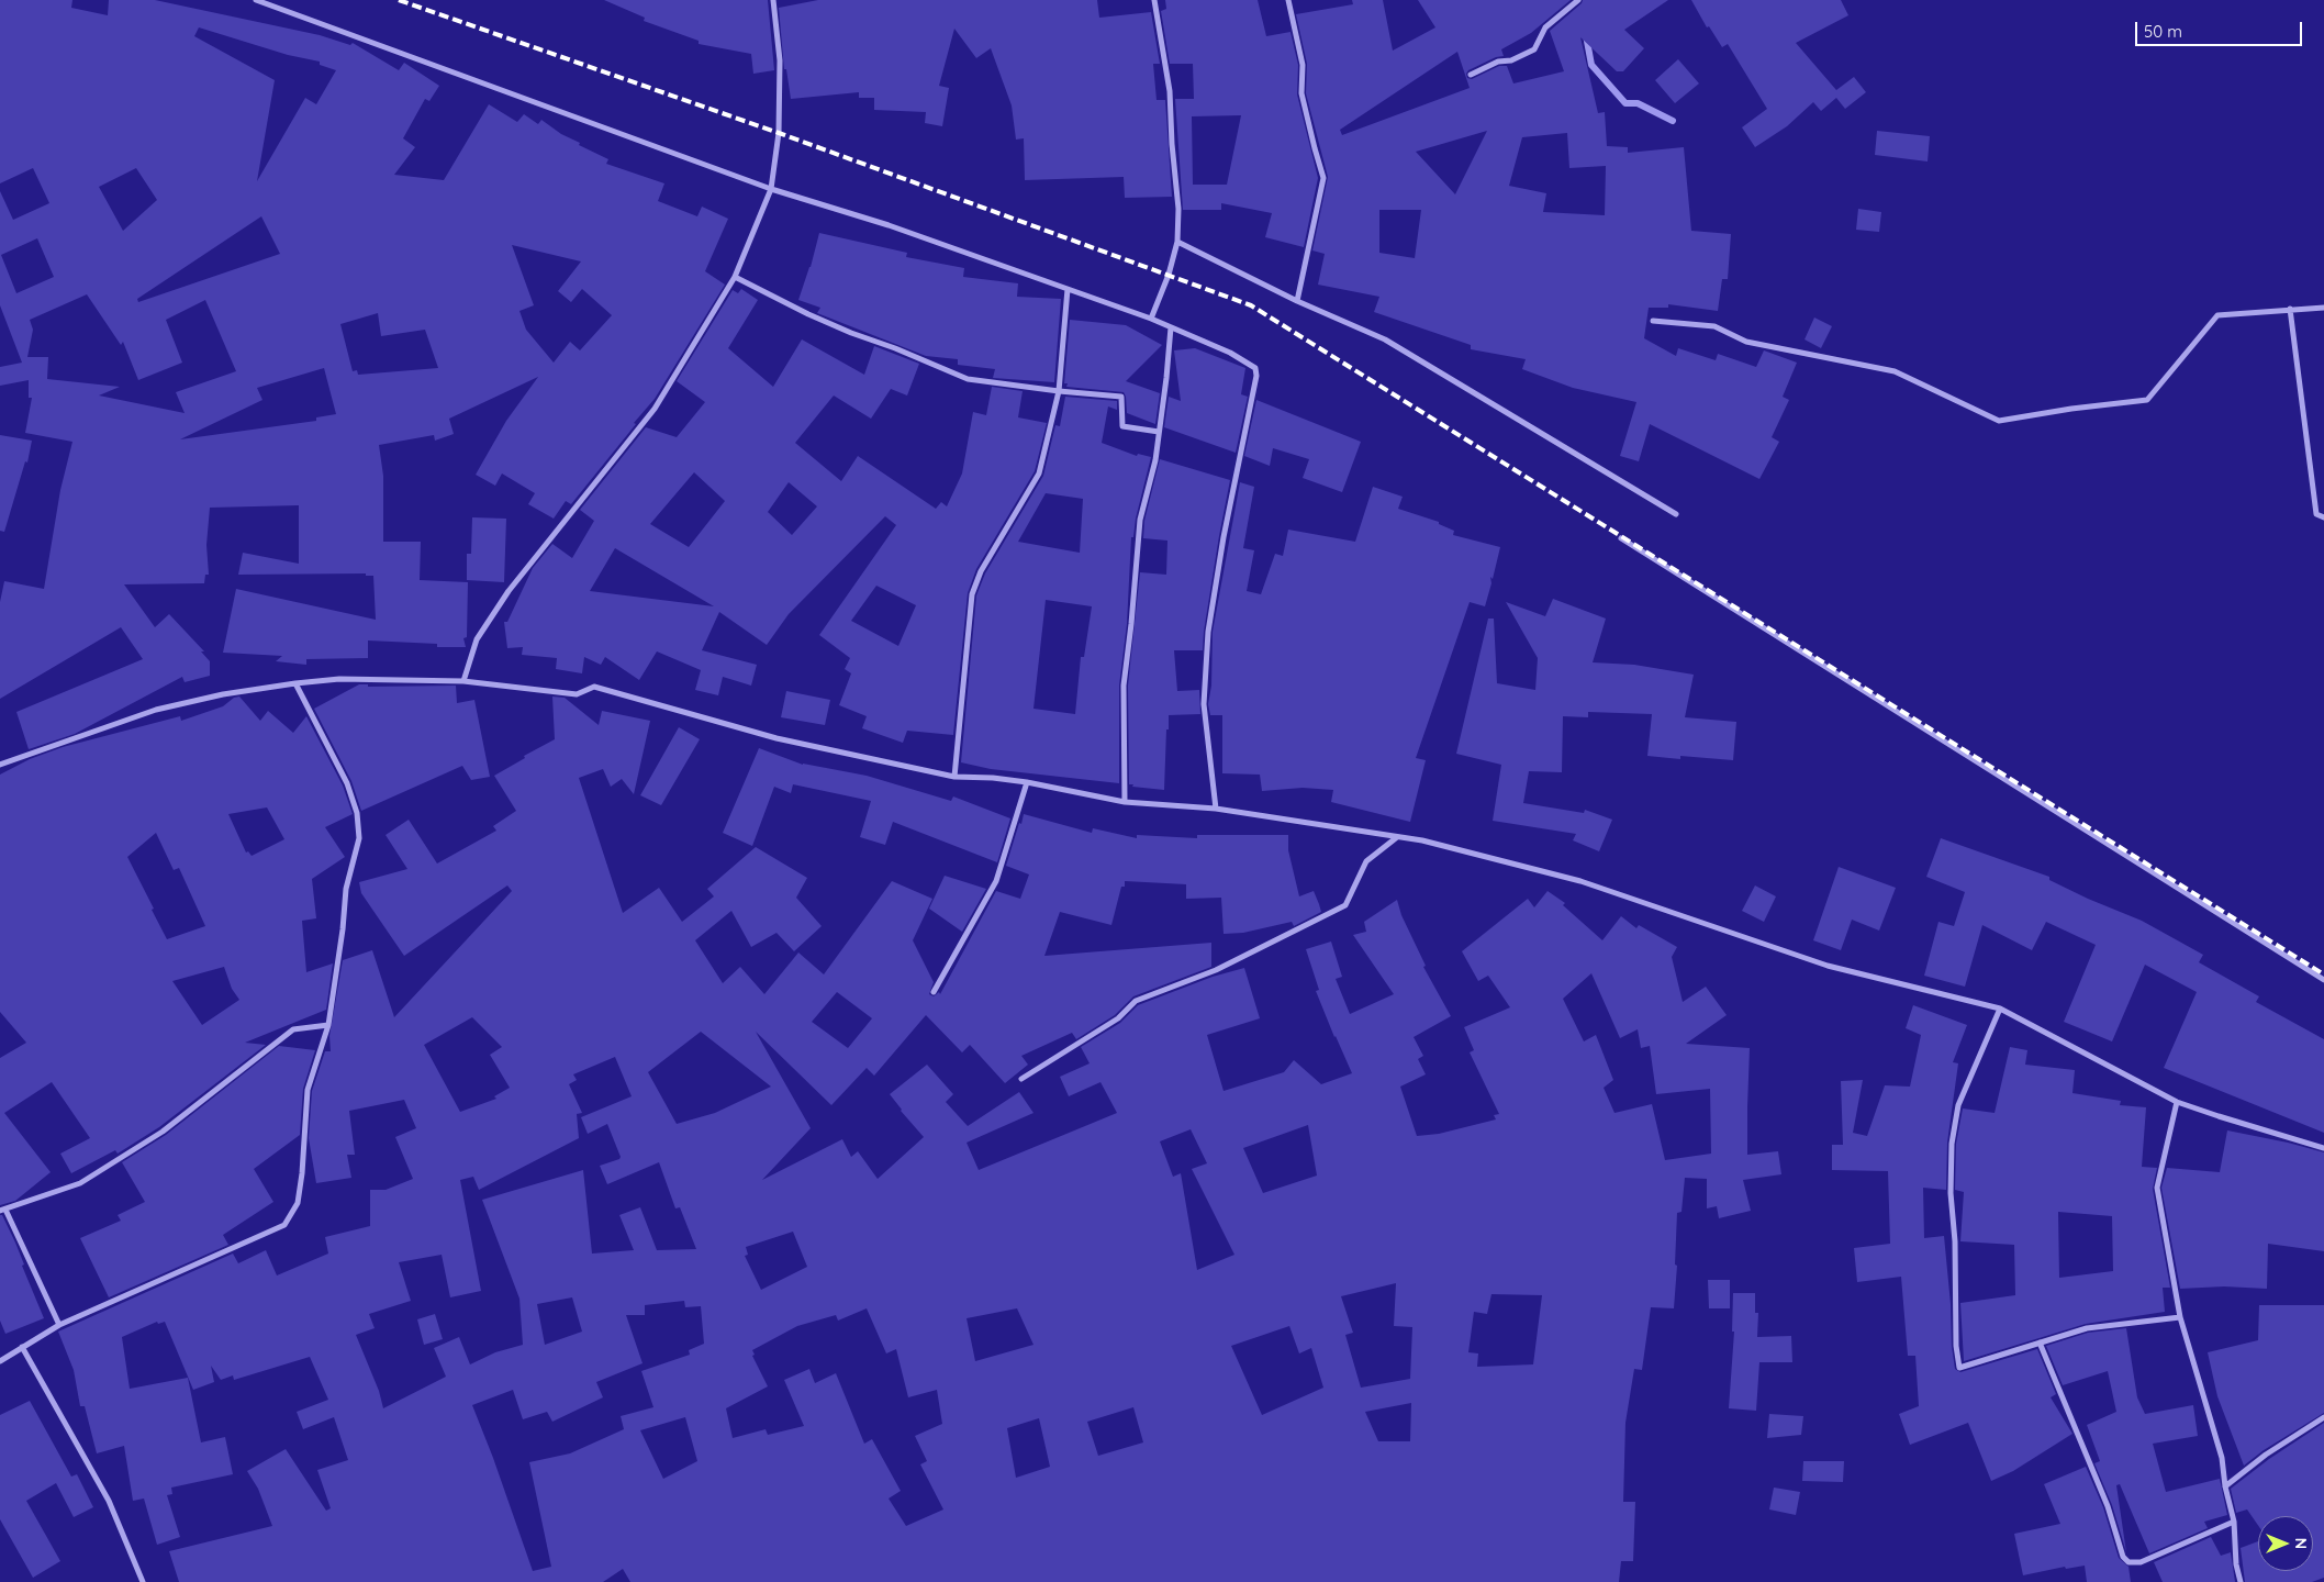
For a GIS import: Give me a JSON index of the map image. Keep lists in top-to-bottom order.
{
  "scale_bar": "50 m",
  "north": "right"
}
